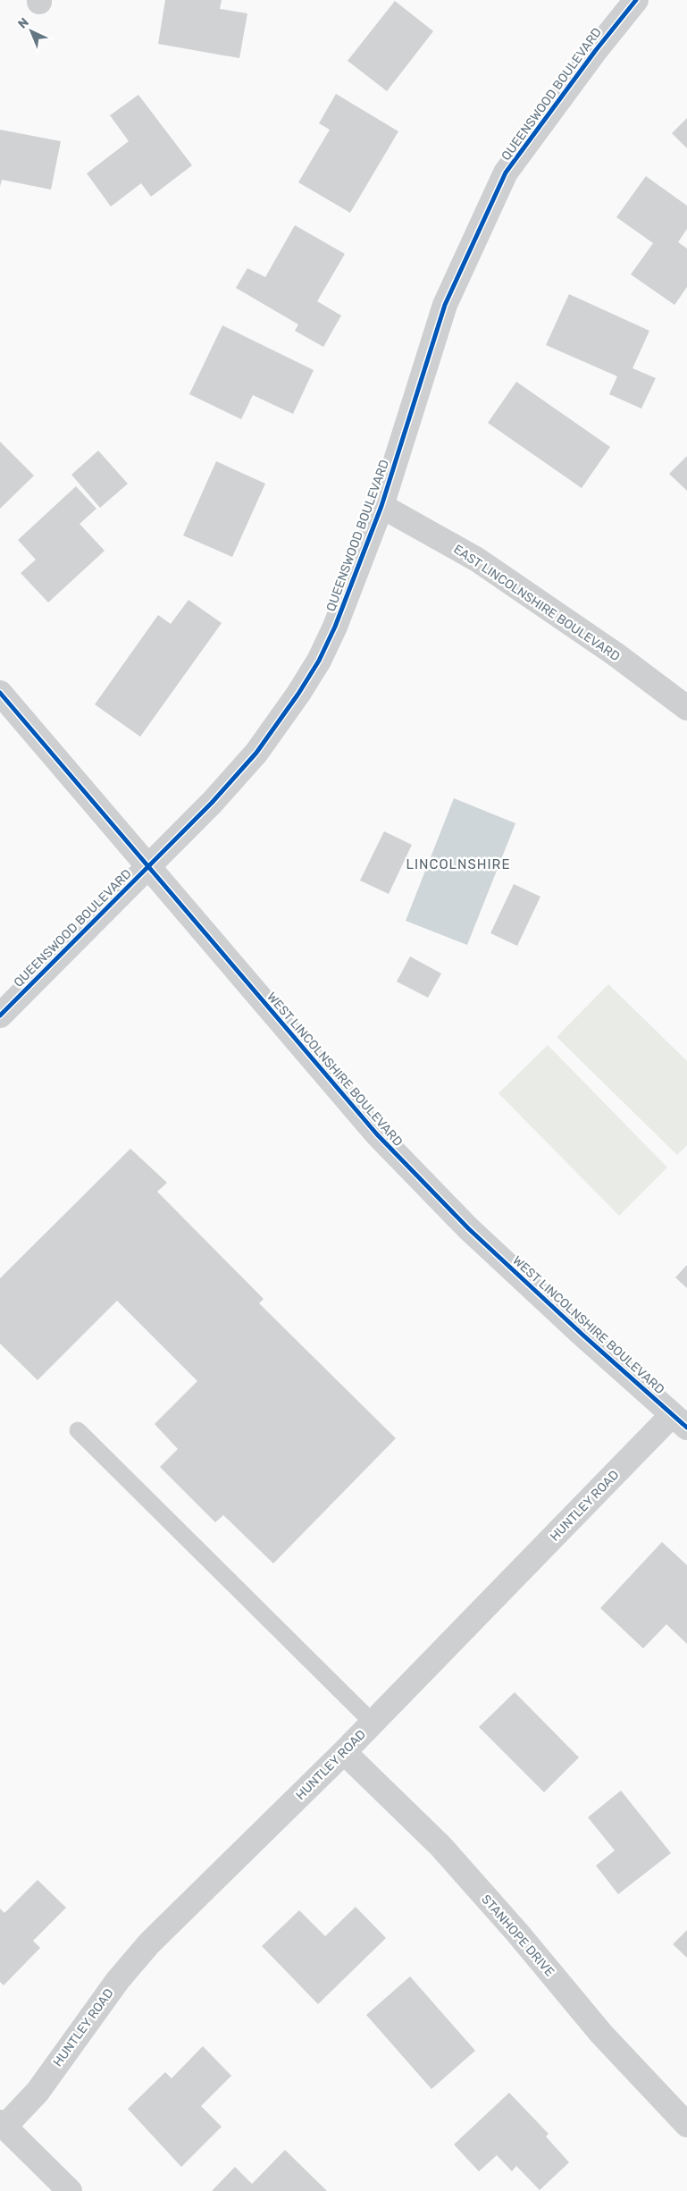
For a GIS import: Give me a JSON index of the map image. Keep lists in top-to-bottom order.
{
  "streets": {
    "street": [
      "QUEENSWOOD BOULEVARD",
      "EAST LINCOLNSHIRE BOULEVARD",
      "WEST LINCOLNSHIRE BOULEVARD",
      "HUNTLEY ROAD",
      "STANHOPE DRIVE"
    ]
  },
  "crossings": [
    ["QUEENSWOOD BOULEVARD", "EAST LINCOLNSHIRE BOULEVARD"],
    ["QUEENSWOOD BOULEVARD", "WEST LINCOLNSHIRE BOULEVARD"],
    ["WEST LINCOLNSHIRE BOULEVARD", "HUNTLEY ROAD"],
    ["HUNTLEY ROAD", "STANHOPE DRIVE"]
  ],
  "districts": ["LINCOLNSHIRE"],
  "north": "top left"
}
